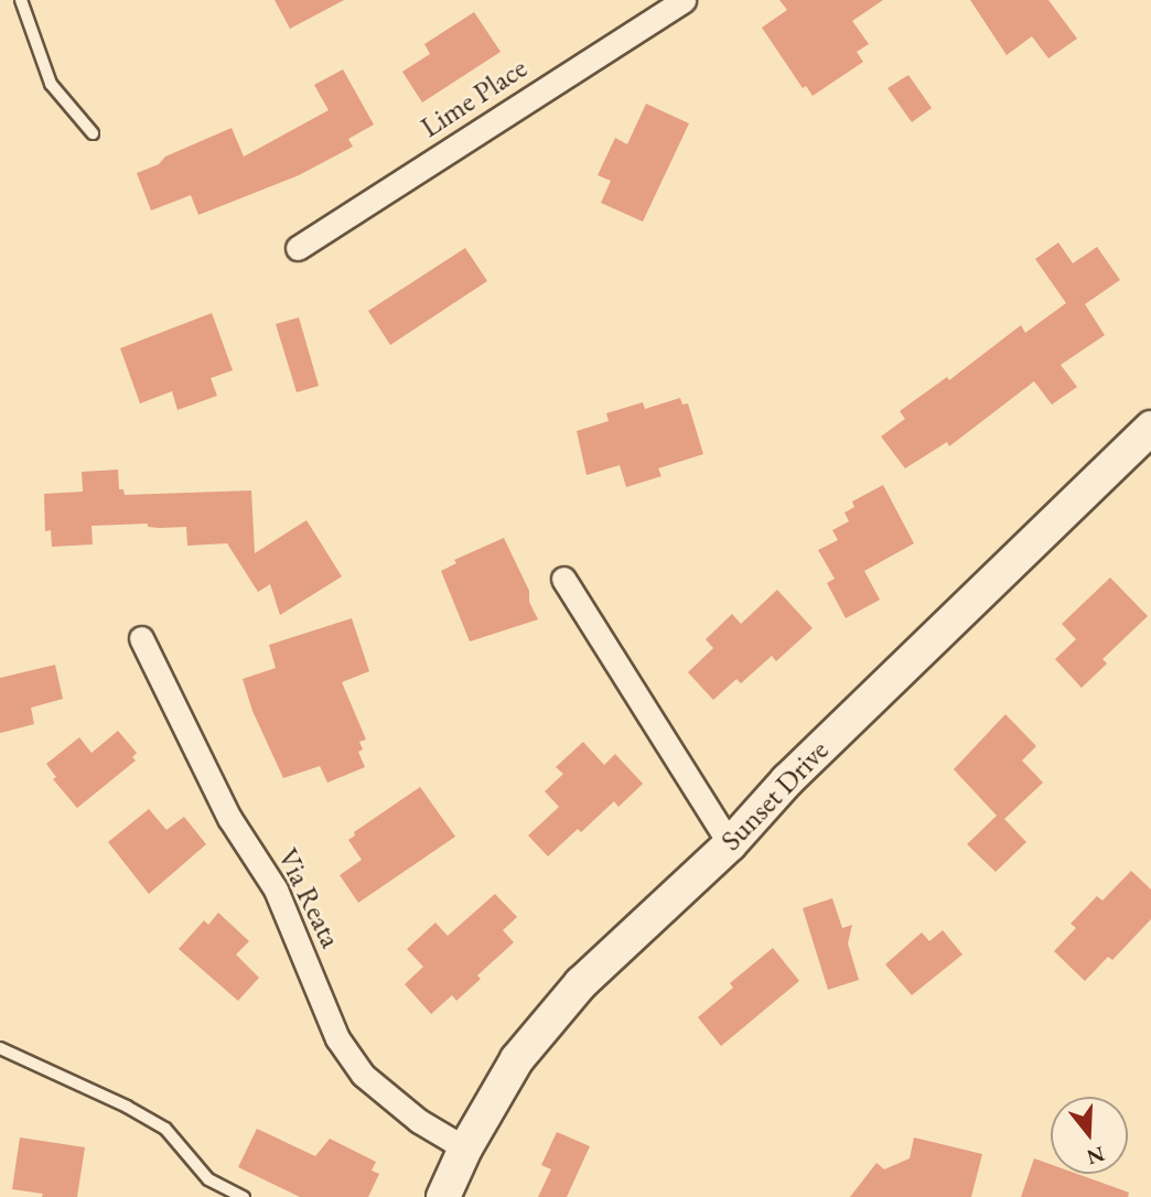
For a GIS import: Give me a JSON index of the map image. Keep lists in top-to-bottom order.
{
  "streets": {
    "main road": ["Sunset Drive"],
    "street": ["Lime Place", "Via Reata"]
  },
  "crossings": [
    ["Sunset Drive", "Via Reata"]
  ],
  "north": "bottom"
}
